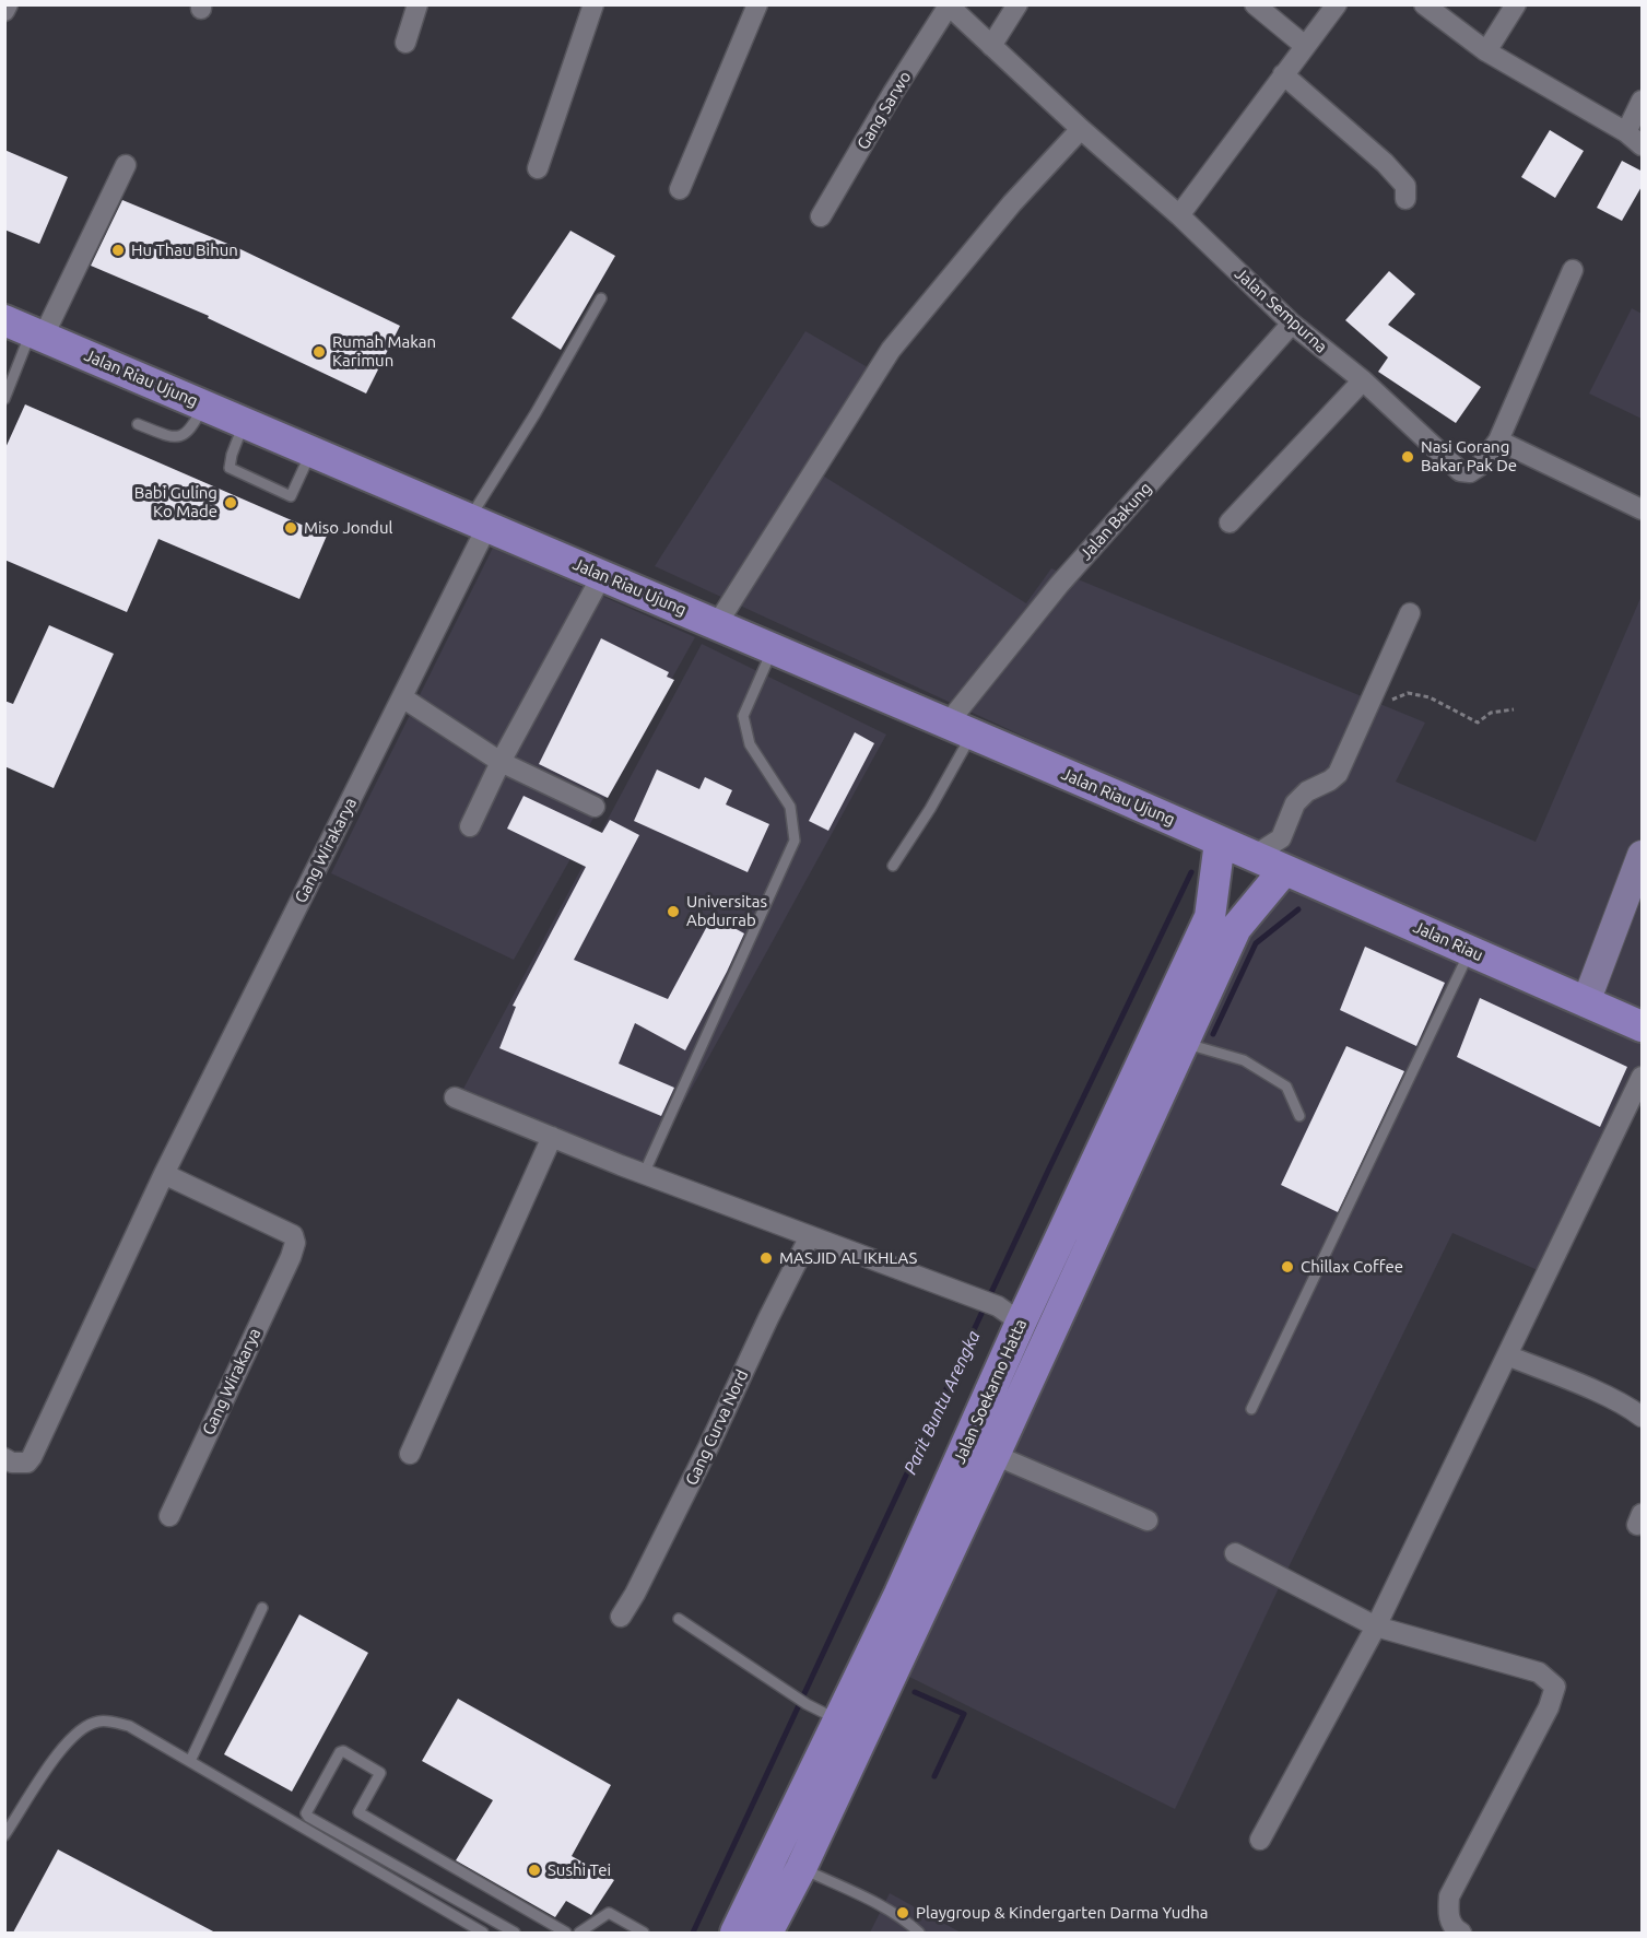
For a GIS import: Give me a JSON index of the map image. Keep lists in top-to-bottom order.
{
  "streets": {
    "main road": ["Jalan Riau Ujung", "Jalan Riau", "Jalan Soekarno Hatta"],
    "street": [
      "Gang Sarwo",
      "Jalan Sempurna",
      "Jalan Bakung",
      "Gang Wirakarya",
      "Gang Curva Nord"
    ]
  },
  "crossings": [
    ["Gang Sarwo", "Jalan Sempurna"],
    ["Jalan Sempurna", "Jalan Bakung"],
    ["Jalan Riau Ujung", "Jalan Bakung"],
    ["Jalan Riau Ujung", "Gang Wirakarya"],
    ["Jalan Riau Ujung", "Jalan Riau"],
    ["Jalan Riau Ujung", "Jalan Soekarno Hatta"],
    ["Jalan Riau", "Jalan Soekarno Hatta"]
  ],
  "water": ["Parit Buntu Arengka"],
  "places": [
    "Hu Thau Bihun",
    "Rumah Makan Karimun",
    "Nasi Gorang Bakar Pak De",
    "Babi Guling Ko Made",
    "Miso Jondul",
    "Universitas Abdurrab",
    "MASJID AL IKHLAS",
    "Chillax Coffee",
    "Sushi Tei",
    "Playgroup & Kindergarten Darma Yudha"
  ]
}
